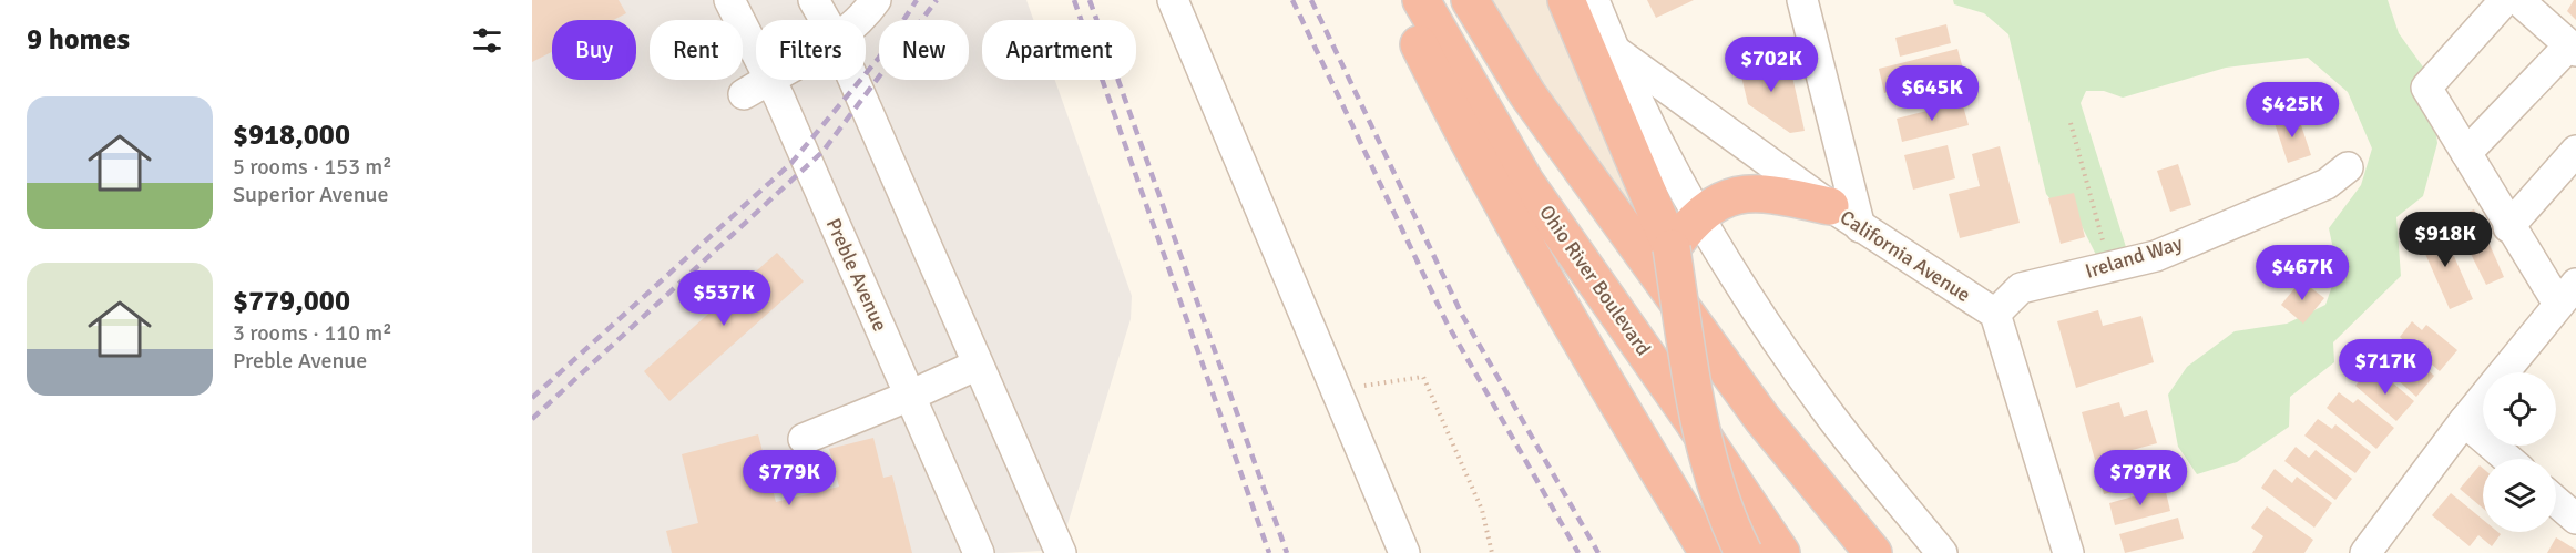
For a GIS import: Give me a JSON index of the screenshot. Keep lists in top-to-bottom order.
{
  "streets": {
    "highway": ["Ohio River Boulevard"],
    "street": ["California Avenue", "Ireland Way", "Preble Avenue"]
  },
  "crossings": [
    ["California Avenue", "Ireland Way"]
  ],
  "page": {
    "heading": "9 homes",
    "chip": [
      "Buy",
      "Rent",
      "Filters",
      "New",
      "Apartment"
    ],
    "price": [
      "$702K",
      "$645K",
      "$425K",
      "$918K",
      "$467K",
      "$537K",
      "$717K",
      "$779K",
      "$797K"
    ],
    "list": [
      {
        "name": "$918,000",
        "note": "5 rooms · 153 m² · Superior Avenue"
      },
      {
        "name": "$779,000",
        "note": "3 rooms · 110 m² · Preble Avenue"
      }
    ]
  }
}
